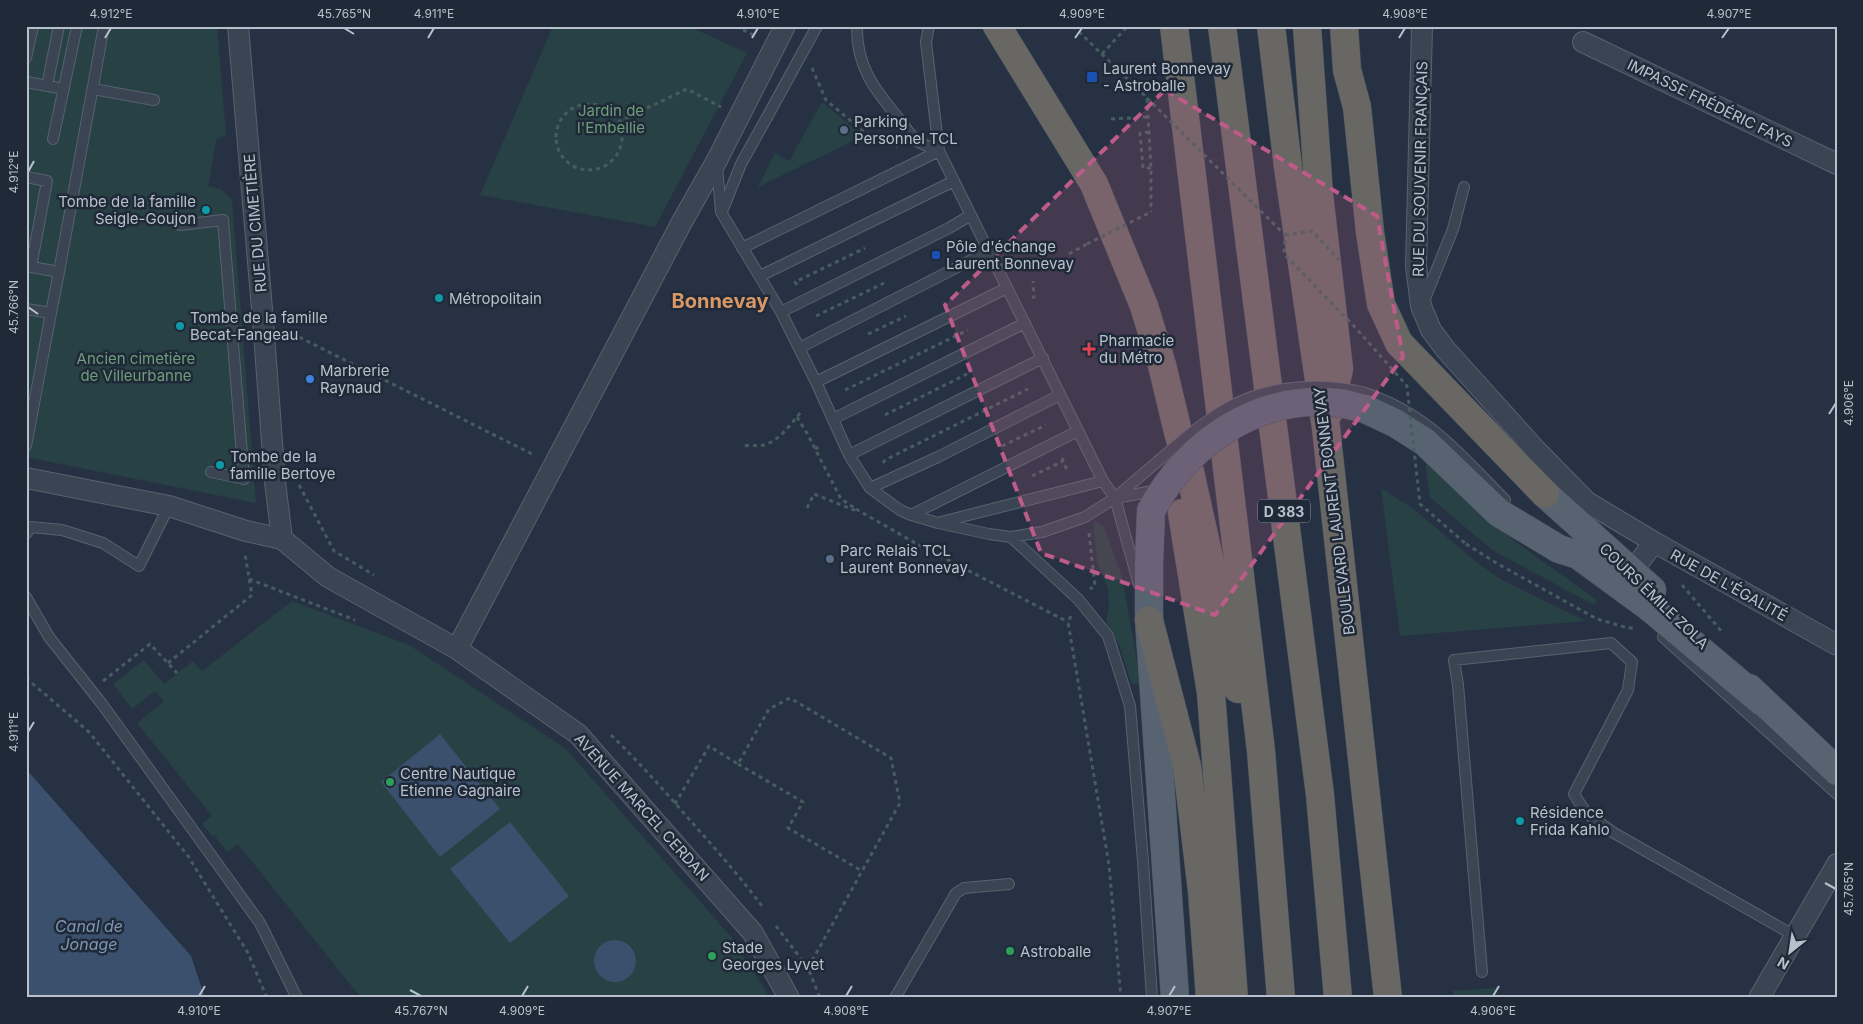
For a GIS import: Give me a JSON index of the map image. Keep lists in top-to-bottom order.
{
  "streets": {
    "highway": ["D 383", "BOULEVARD LAURENT BONNEVAY"],
    "main road": ["COURS ÉMILE ZOLA"],
    "street": [
      "IMPASSE FRÉDÉRIC FAYS",
      "RUE DU SOUVENIR FRANÇAIS",
      "RUE DU CIMETIÈRE",
      "RUE DE L'ÉGALITÉ",
      "AVENUE MARCEL CERDAN"
    ]
  },
  "crossings": [
    ["RUE DU SOUVENIR FRANÇAIS", "RUE DE L'ÉGALITÉ"],
    ["RUE DU CIMETIÈRE", "AVENUE MARCEL CERDAN"],
    ["RUE DE L'ÉGALITÉ", "COURS ÉMILE ZOLA"]
  ],
  "districts": ["Bonnevay"],
  "water": ["Canal de Jonage"],
  "parks": ["Jardin de l'Embellie", "Ancien cimetière de Villeurbanne"],
  "places": {
    "transit": ["Laurent Bonnevay - Astroballe", "Pôle d'échange Laurent Bonnevay"],
    "other": [
      "Parking Personnel TCL",
      "Tombe de la famille Seigle-Goujon",
      "Métropolitain",
      "Tombe de la famille Becat-Fangeau",
      "Marbrerie Raynaud",
      "Tombe de la famille Bertoye",
      "Parc Relais TCL Laurent Bonnevay",
      "Centre Nautique Etienne Gagnaire",
      "Résidence Frida Kahlo",
      "Astroballe",
      "Stade Georges Lyvet"
    ],
    "health": ["Pharmacie du Métro"]
  },
  "north": "bottom left",
  "coordinates": [
    "4.912°E",
    "45.765°N",
    "4.911°E",
    "4.910°E",
    "4.909°E",
    "4.908°E",
    "4.907°E",
    "45.766°N",
    "4.906°E",
    "45.767°N"
  ]
}
